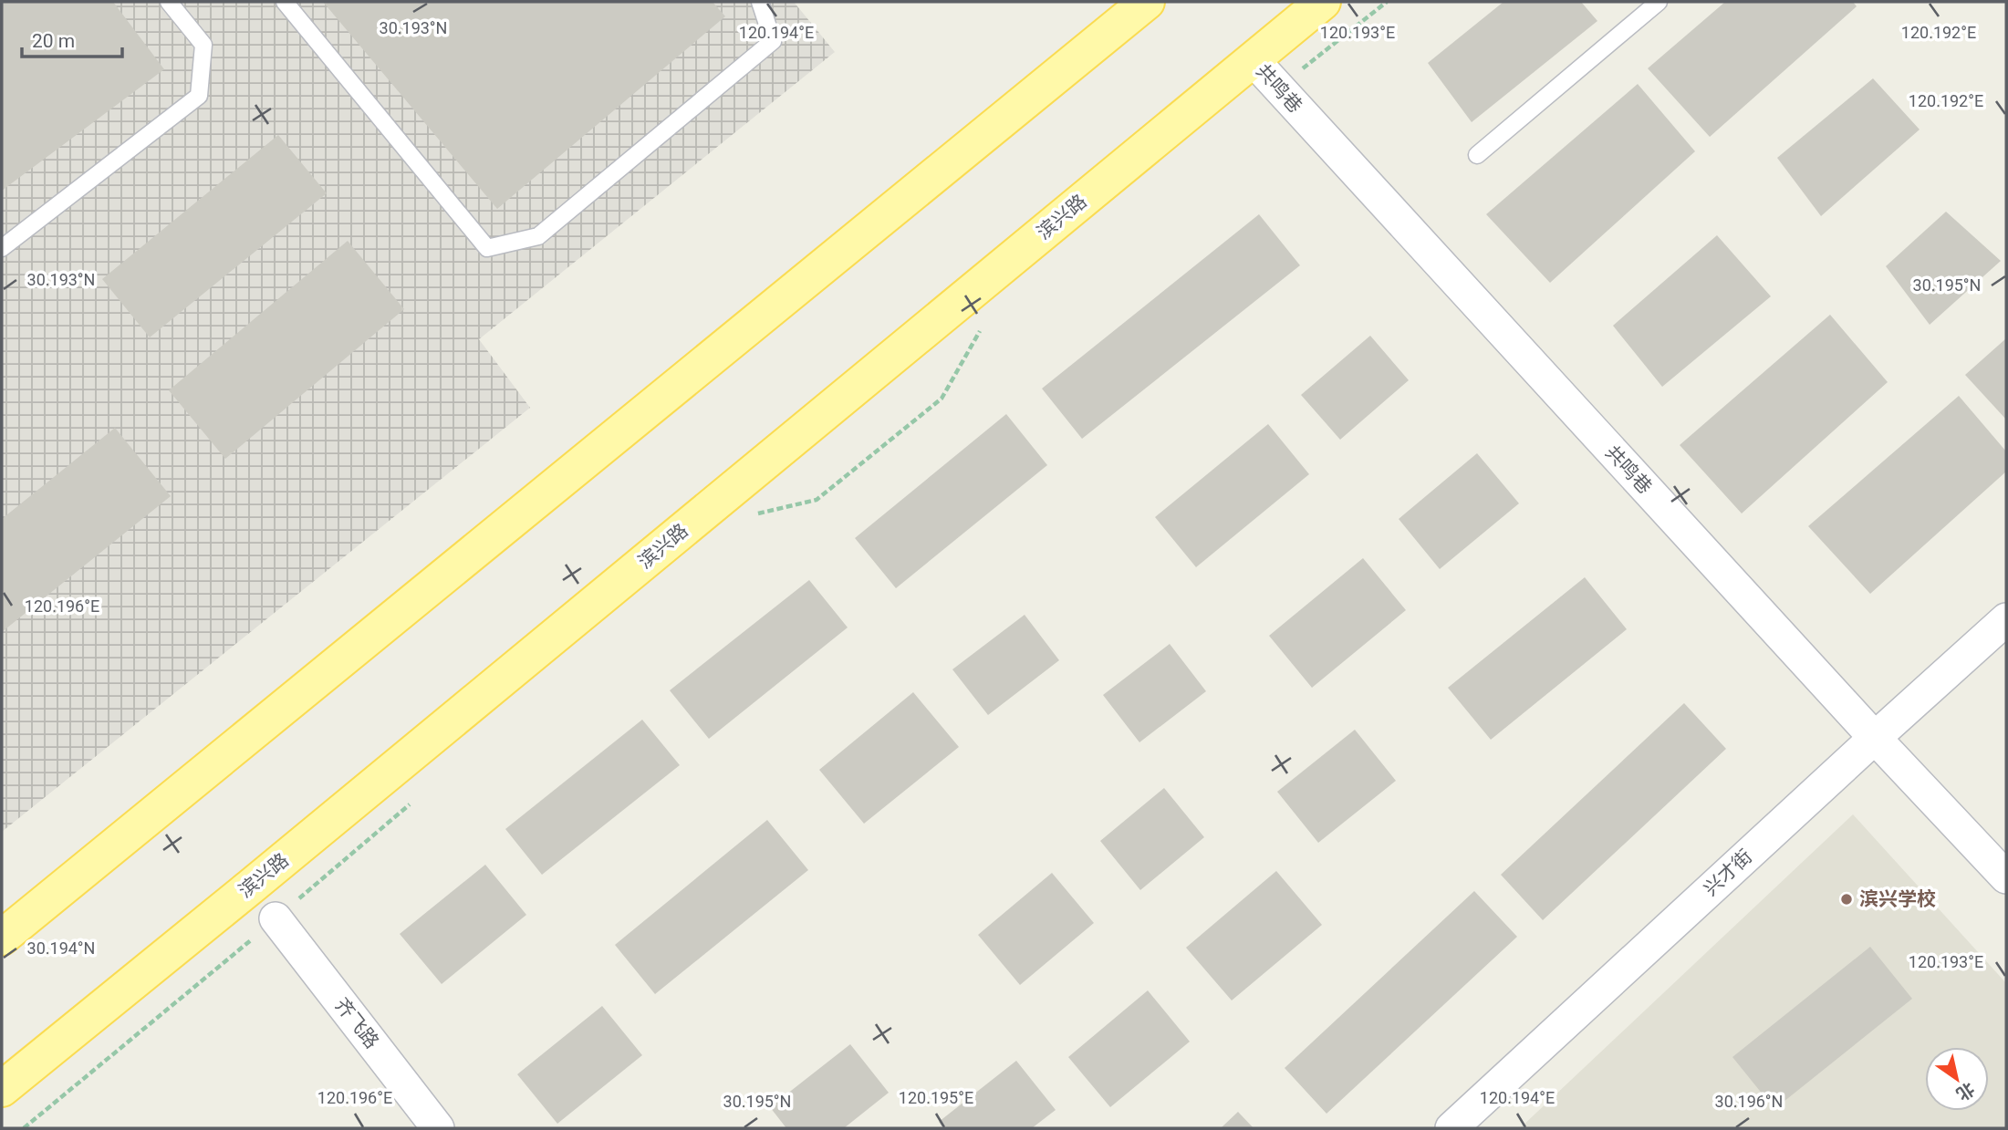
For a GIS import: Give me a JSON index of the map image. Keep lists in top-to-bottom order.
{
  "streets": {
    "main road": ["滨兴路"],
    "street": ["共鸣巷", "兴才街", "齐飞路"]
  },
  "crossings": [
    ["共鸣巷", "滨兴路"],
    ["共鸣巷", "兴才街"]
  ],
  "places": ["滨兴学校"],
  "scale_bar": "20 m",
  "north": "bottom right",
  "coordinates": [
    "30.193°N",
    "120.194°E",
    "120.193°E",
    "120.192°E",
    "30.195°N",
    "120.196°E",
    "30.194°N",
    "120.195°E",
    "30.196°N"
  ]
}
